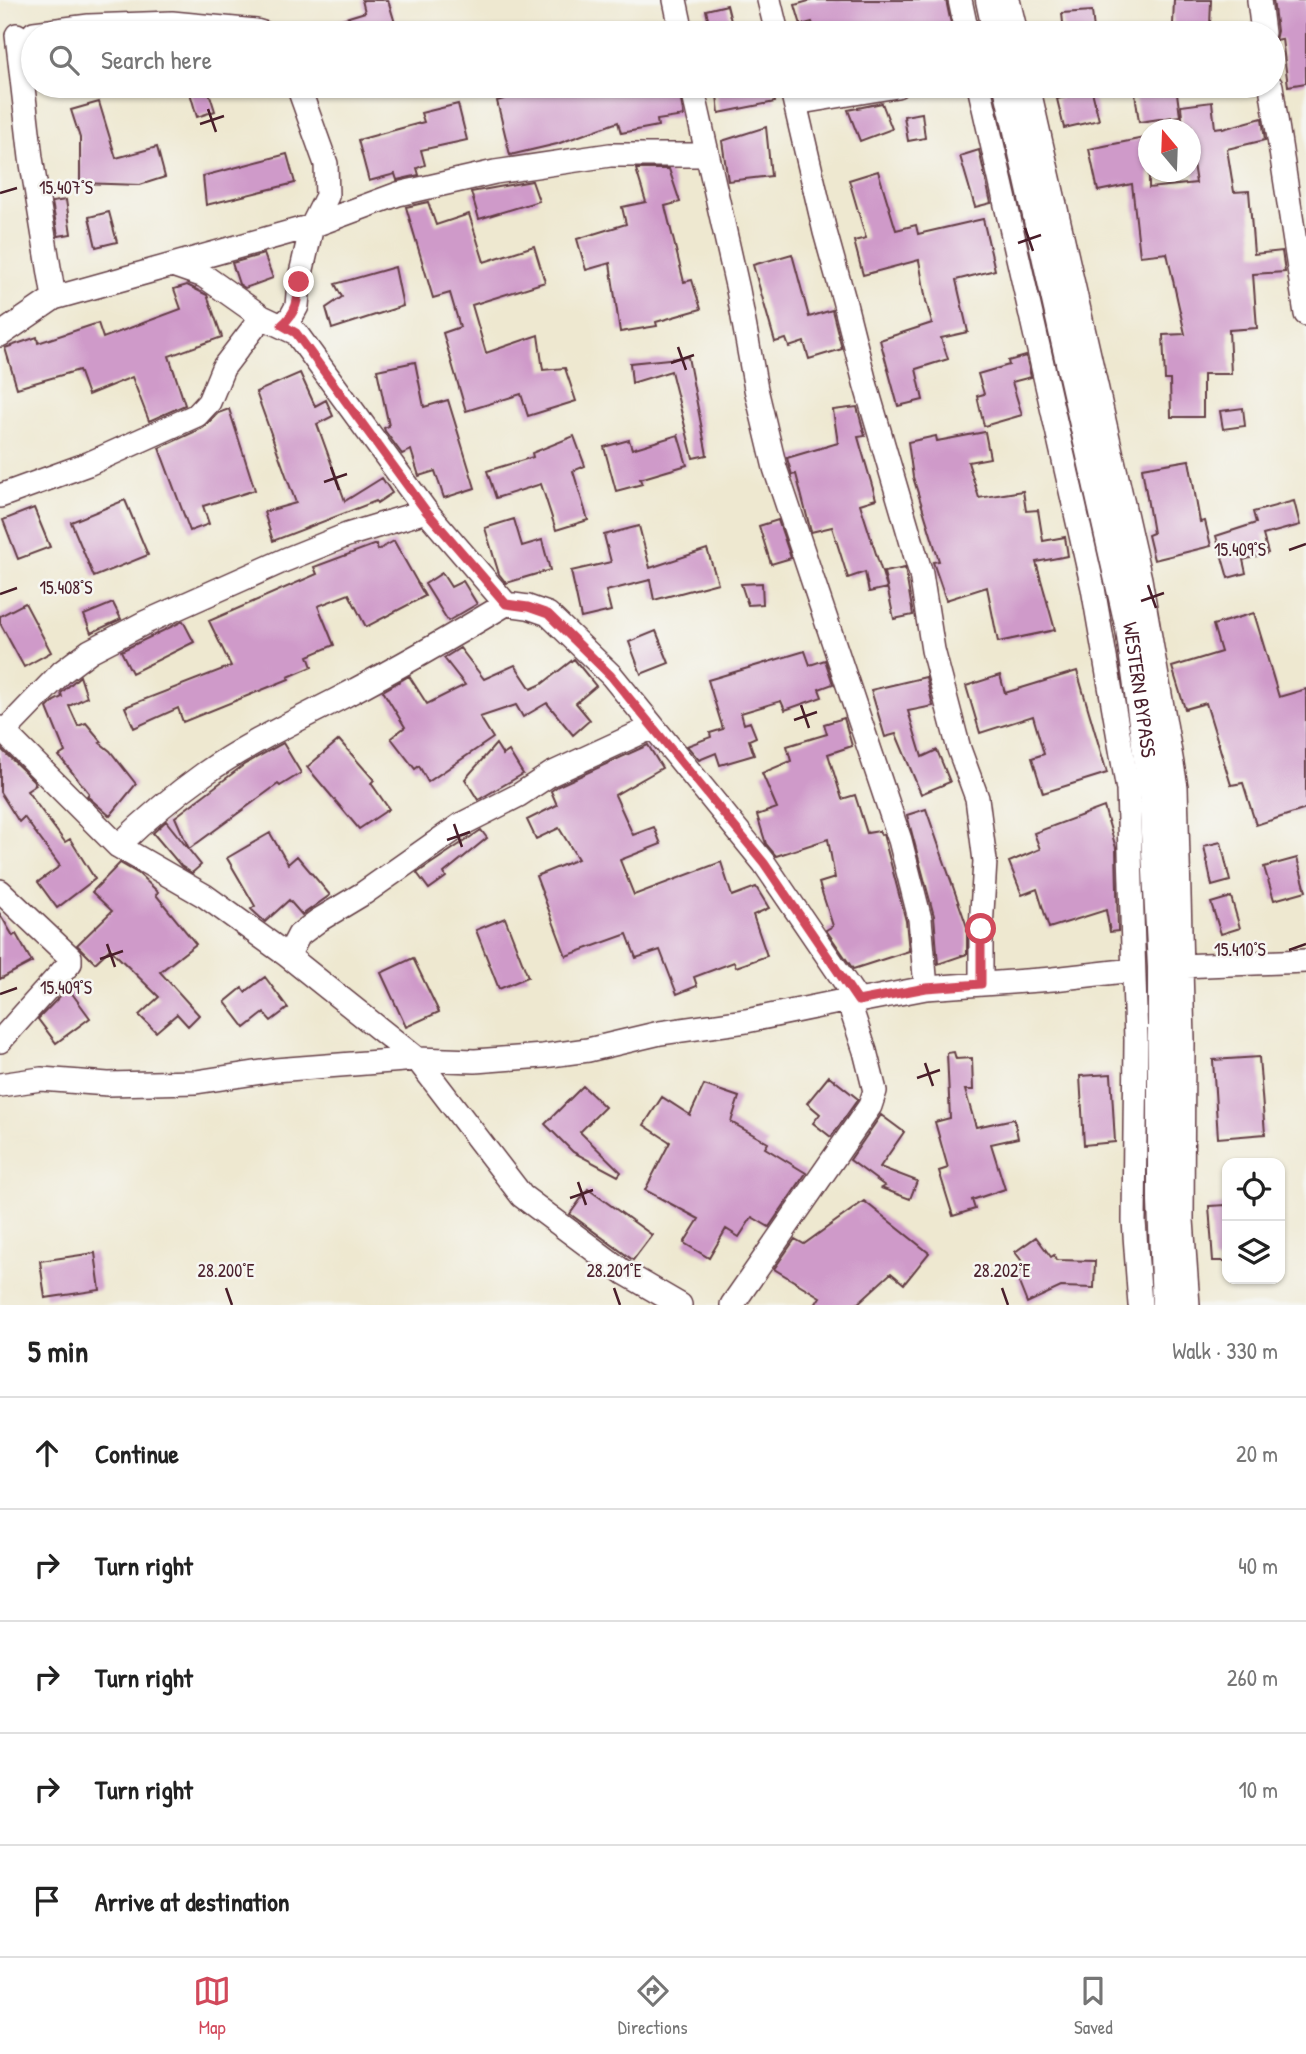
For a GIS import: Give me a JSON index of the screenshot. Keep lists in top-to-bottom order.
{
  "streets": {
    "main road": ["WESTERN BYPASS"]
  },
  "north": "top",
  "page": {
    "search": "Search here",
    "heading": ["5 min", "Walk · 330 m"],
    "list": [
      ["Continue", "20 m"],
      ["Turn right", "40 m"],
      ["Turn right", "260 m"],
      ["Turn right", "10 m"],
      "Arrive at destination"
    ],
    "nav": ["Map", "Directions", "Saved"]
  },
  "coordinates": [
    "15.407°S",
    "15.409°S",
    "15.408°S",
    "15.410°S",
    "28.200°E",
    "28.201°E",
    "28.202°E"
  ]
}
